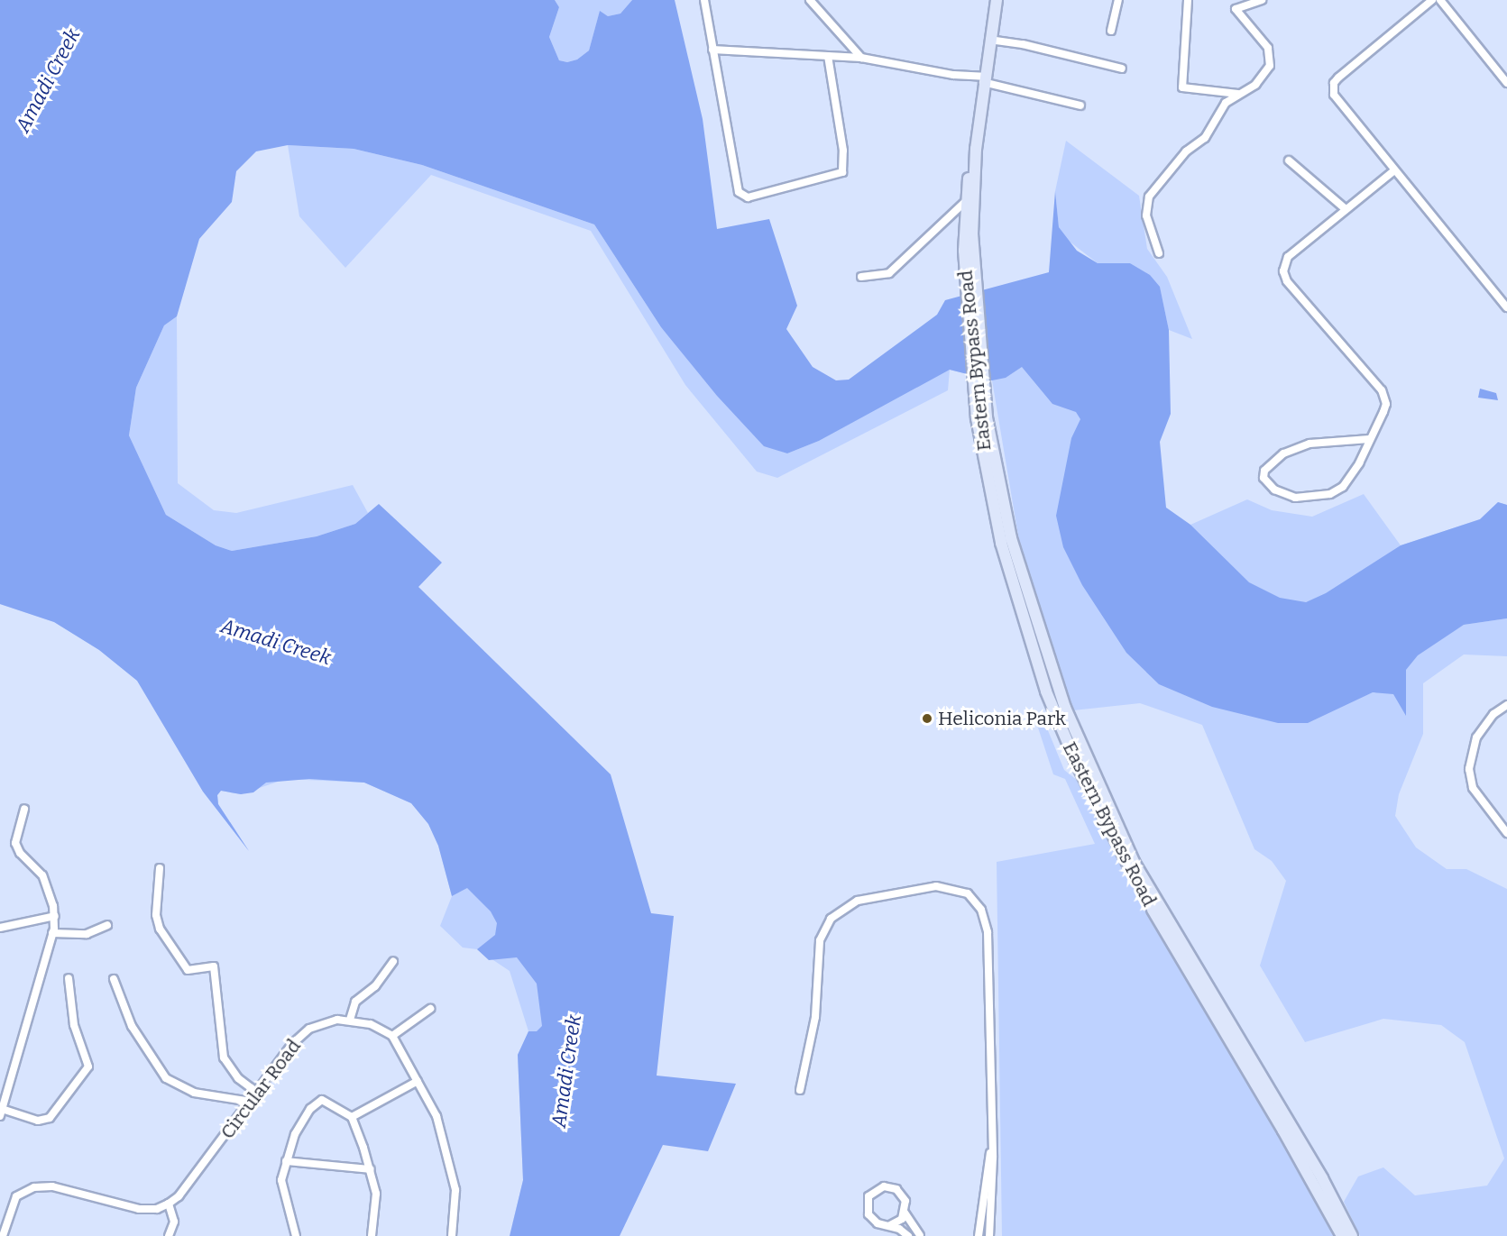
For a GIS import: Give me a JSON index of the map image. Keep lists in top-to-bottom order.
{
  "streets": {
    "main road": ["Eastern Bypass Road"],
    "street": ["Circular Road"]
  },
  "water": ["Amadi Creek"],
  "places": ["Heliconia Park"]
}
